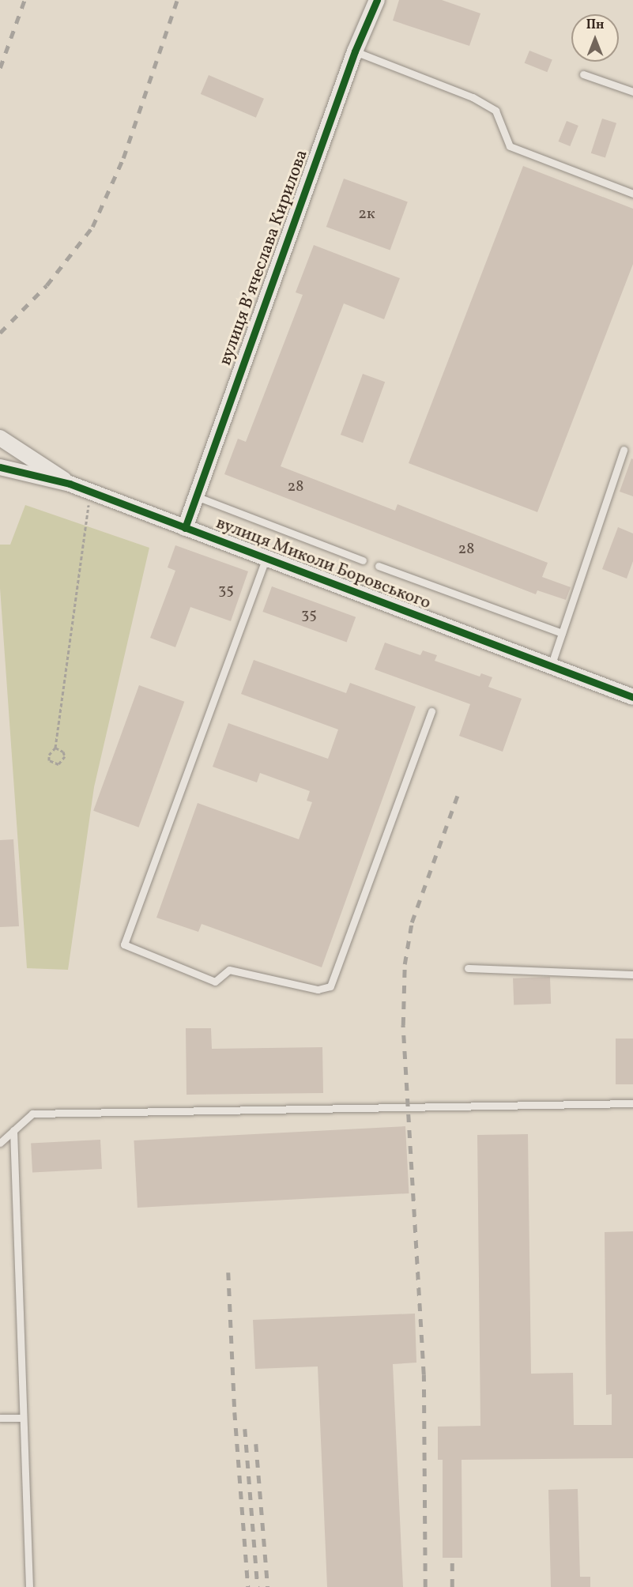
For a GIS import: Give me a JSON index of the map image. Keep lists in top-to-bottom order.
{
  "streets": {
    "street": ["вулиця Вʼячеслава Кирилова", "вулиця Миколи Боровського"]
  },
  "crossings": [
    ["вулиця Вʼячеслава Кирилова", "вулиця Миколи Боровського"]
  ],
  "house_numbers": [
    "2к",
    "28",
    "28",
    "35",
    "35"
  ],
  "north": "top"
}
